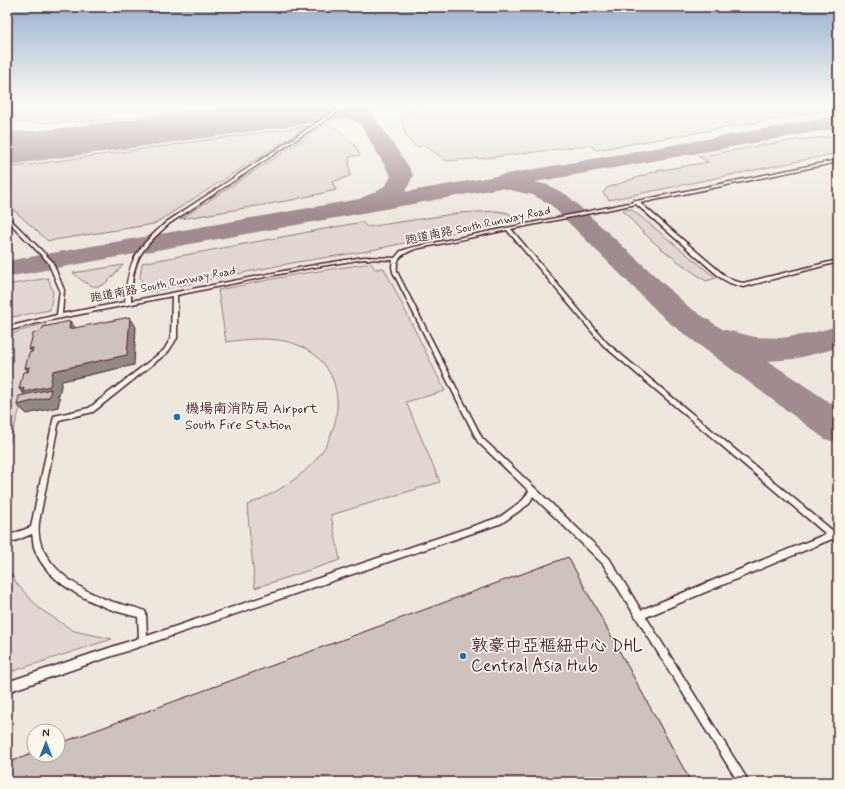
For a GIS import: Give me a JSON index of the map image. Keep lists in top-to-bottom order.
{
  "streets": {
    "lane": ["跑道南路 South Runway Road"]
  },
  "places": ["機場南消防局 Airport South Fire Station", "敦豪中亞樞紐中心 DHL Central Asia Hub"],
  "north": "top"
}
